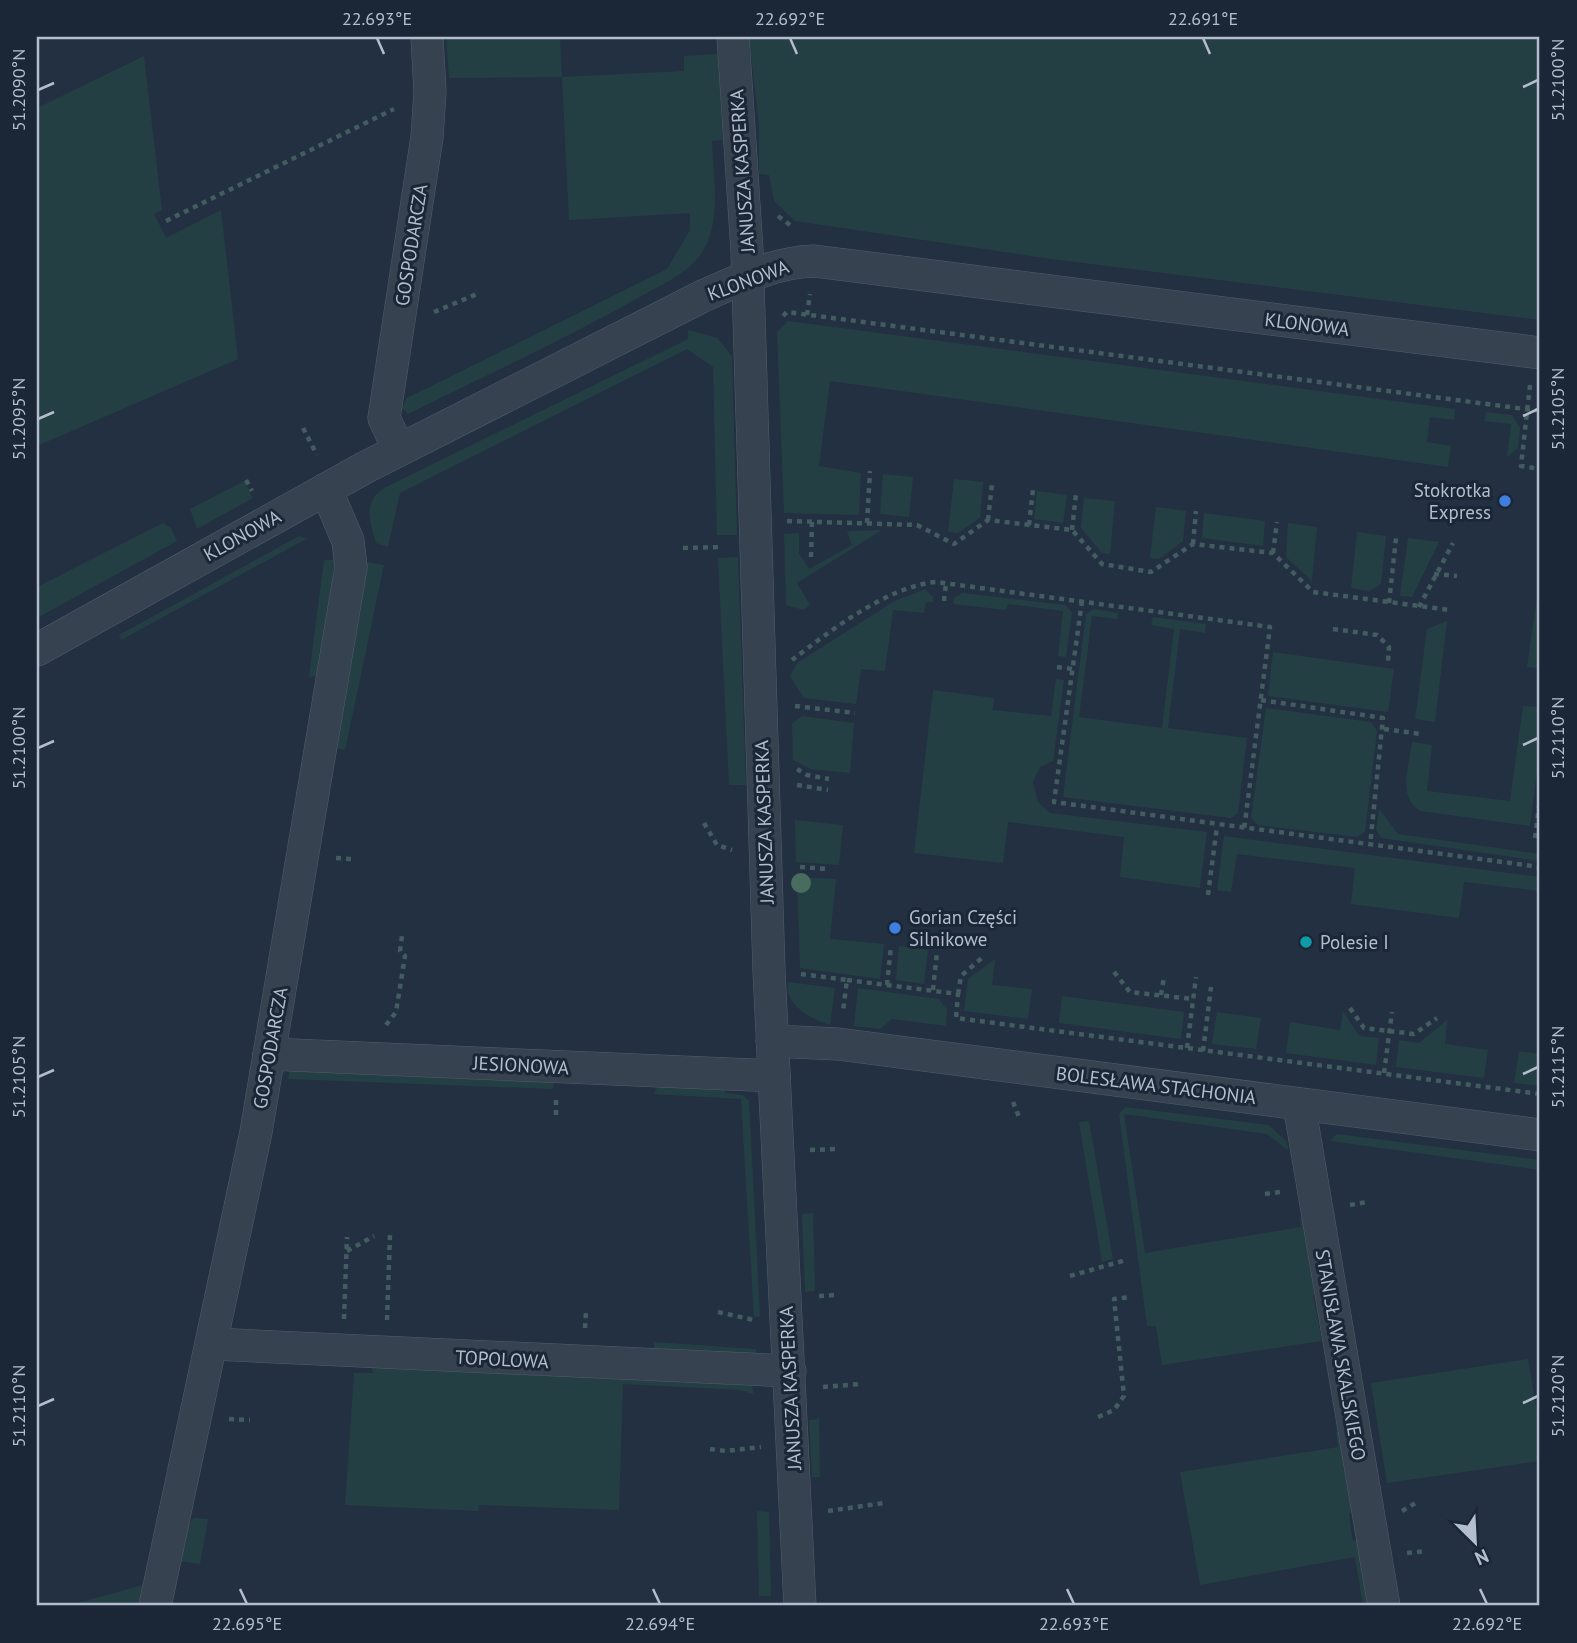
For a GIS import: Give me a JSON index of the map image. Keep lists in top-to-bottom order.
{
  "streets": {
    "street": [
      "JANUSZA KASPERKA",
      "GOSPODARCZA",
      "KLONOWA",
      "JESIONOWA",
      "BOLESŁAWA STACHONIA",
      "STANISŁAWA SKALSKIEGO",
      "TOPOLOWA"
    ]
  },
  "crossings": [
    ["JANUSZA KASPERKA", "KLONOWA"],
    ["JANUSZA KASPERKA", "JESIONOWA"],
    ["JANUSZA KASPERKA", "BOLESŁAWA STACHONIA"],
    ["JANUSZA KASPERKA", "TOPOLOWA"],
    ["GOSPODARCZA", "KLONOWA"],
    ["GOSPODARCZA", "JESIONOWA"],
    ["GOSPODARCZA", "TOPOLOWA"],
    ["BOLESŁAWA STACHONIA", "STANISŁAWA SKALSKIEGO"]
  ],
  "places": ["Stokrotka Express", "Gorian Części Silnikowe", "Polesie I"],
  "north": "bottom right",
  "coordinates": [
    "22.693°E",
    "22.692°E",
    "22.691°E",
    "51.2100°N",
    "51.2090°N",
    "51.2105°N",
    "51.2095°N",
    "51.2110°N",
    "51.2115°N",
    "51.2120°N",
    "22.695°E",
    "22.694°E"
  ]
}
